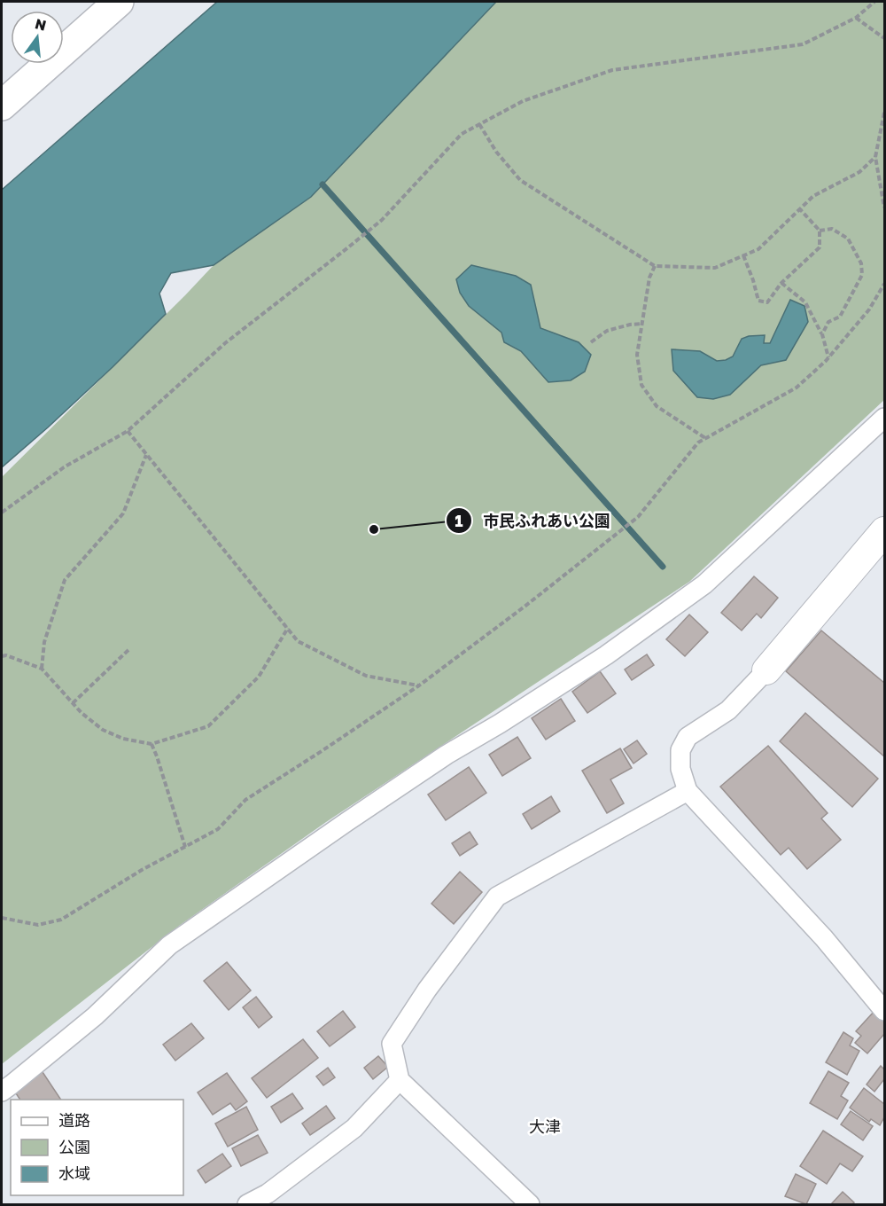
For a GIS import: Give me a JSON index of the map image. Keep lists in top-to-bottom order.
{
  "districts": ["大津"],
  "places": ["市民ふれあい公園"],
  "legend": ["道路", "公園", "水域"],
  "north": "top"
}
